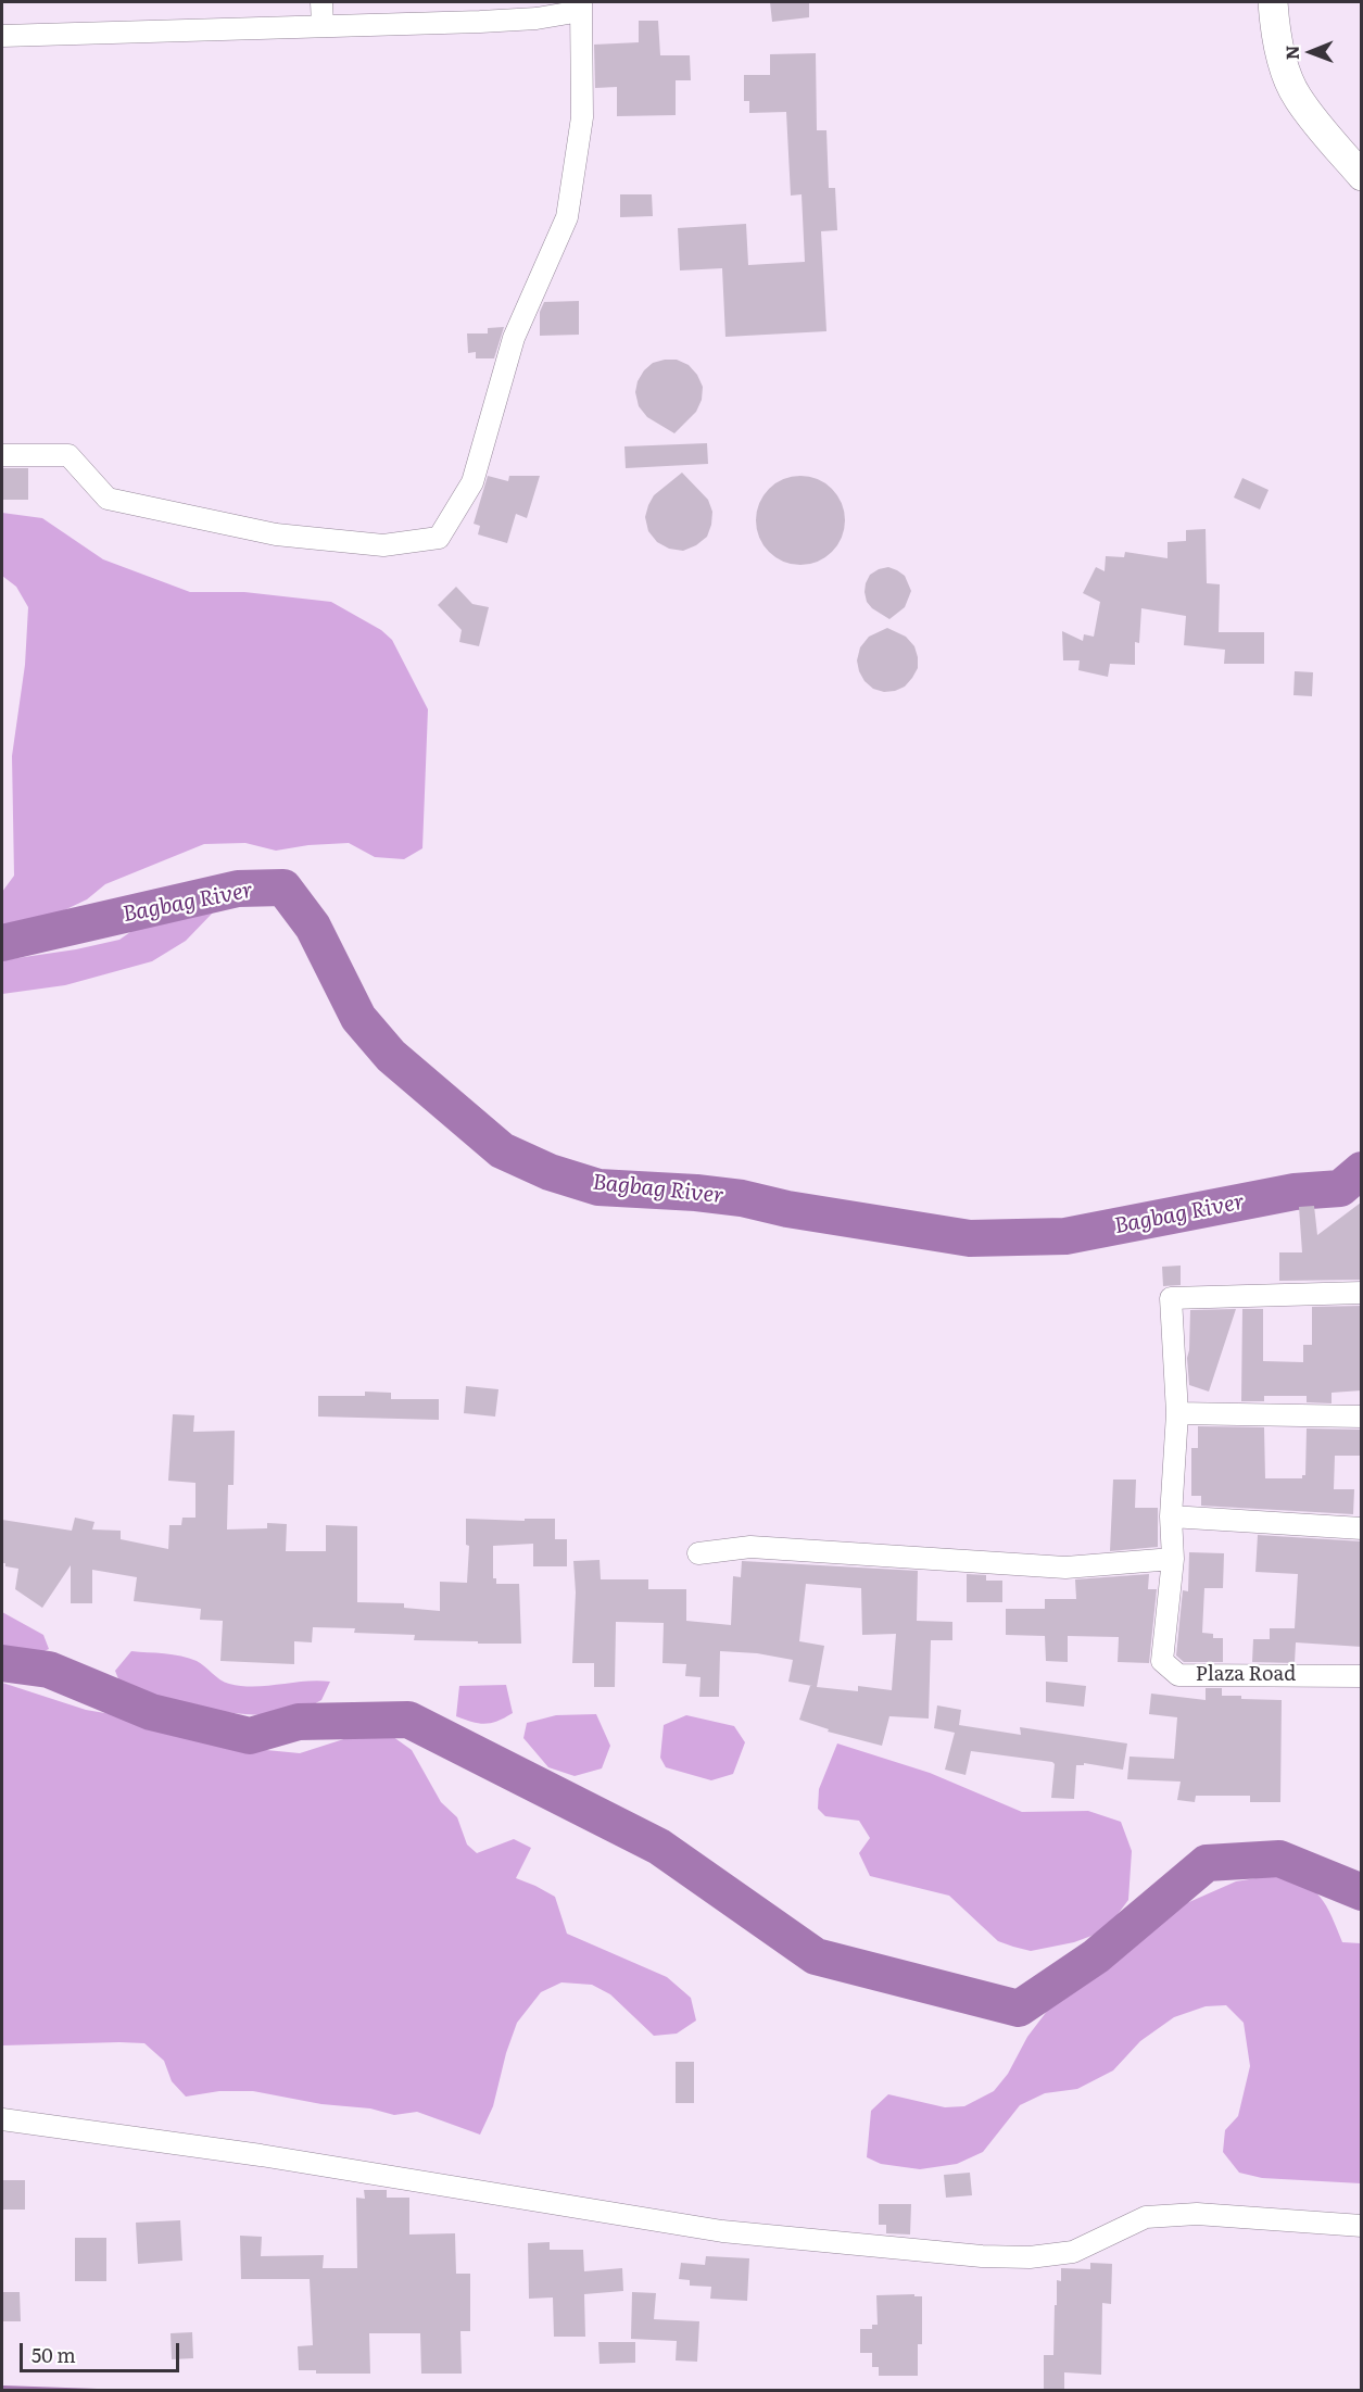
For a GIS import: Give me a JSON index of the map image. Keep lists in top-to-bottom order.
{
  "streets": {
    "street": ["Plaza Road"]
  },
  "water": ["Bagbag River"],
  "scale_bar": "50 m",
  "north": "left"
}
